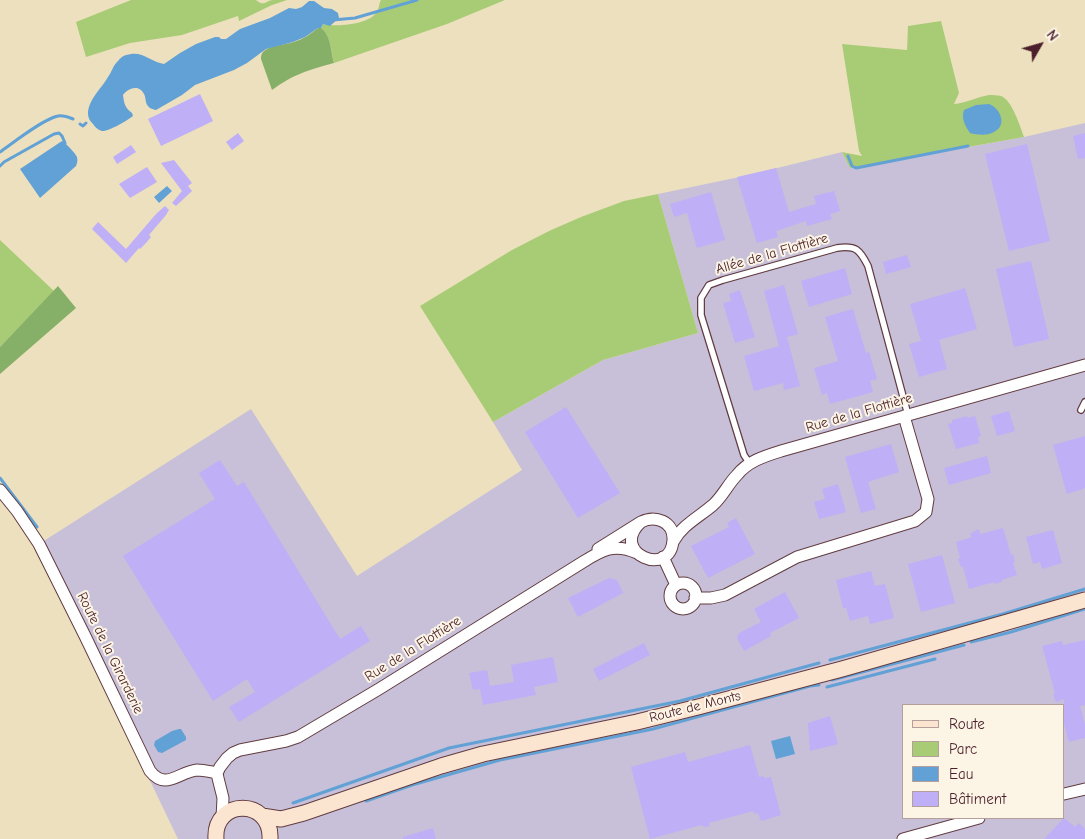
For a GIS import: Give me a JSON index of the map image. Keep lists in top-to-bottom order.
{
  "streets": {
    "main road": ["Route de Monts"],
    "street": ["Rue de la Flottière", "Route de la Girarderie"],
    "lane": ["Allée de la Flottière"]
  },
  "crossings": [
    ["Allée de la Flottière", "Rue de la Flottière"],
    ["Rue de la Flottière", "Route de la Girarderie"]
  ],
  "legend": [
    "Route",
    "Parc",
    "Eau",
    "Bâtiment"
  ],
  "north": "top right"
}
